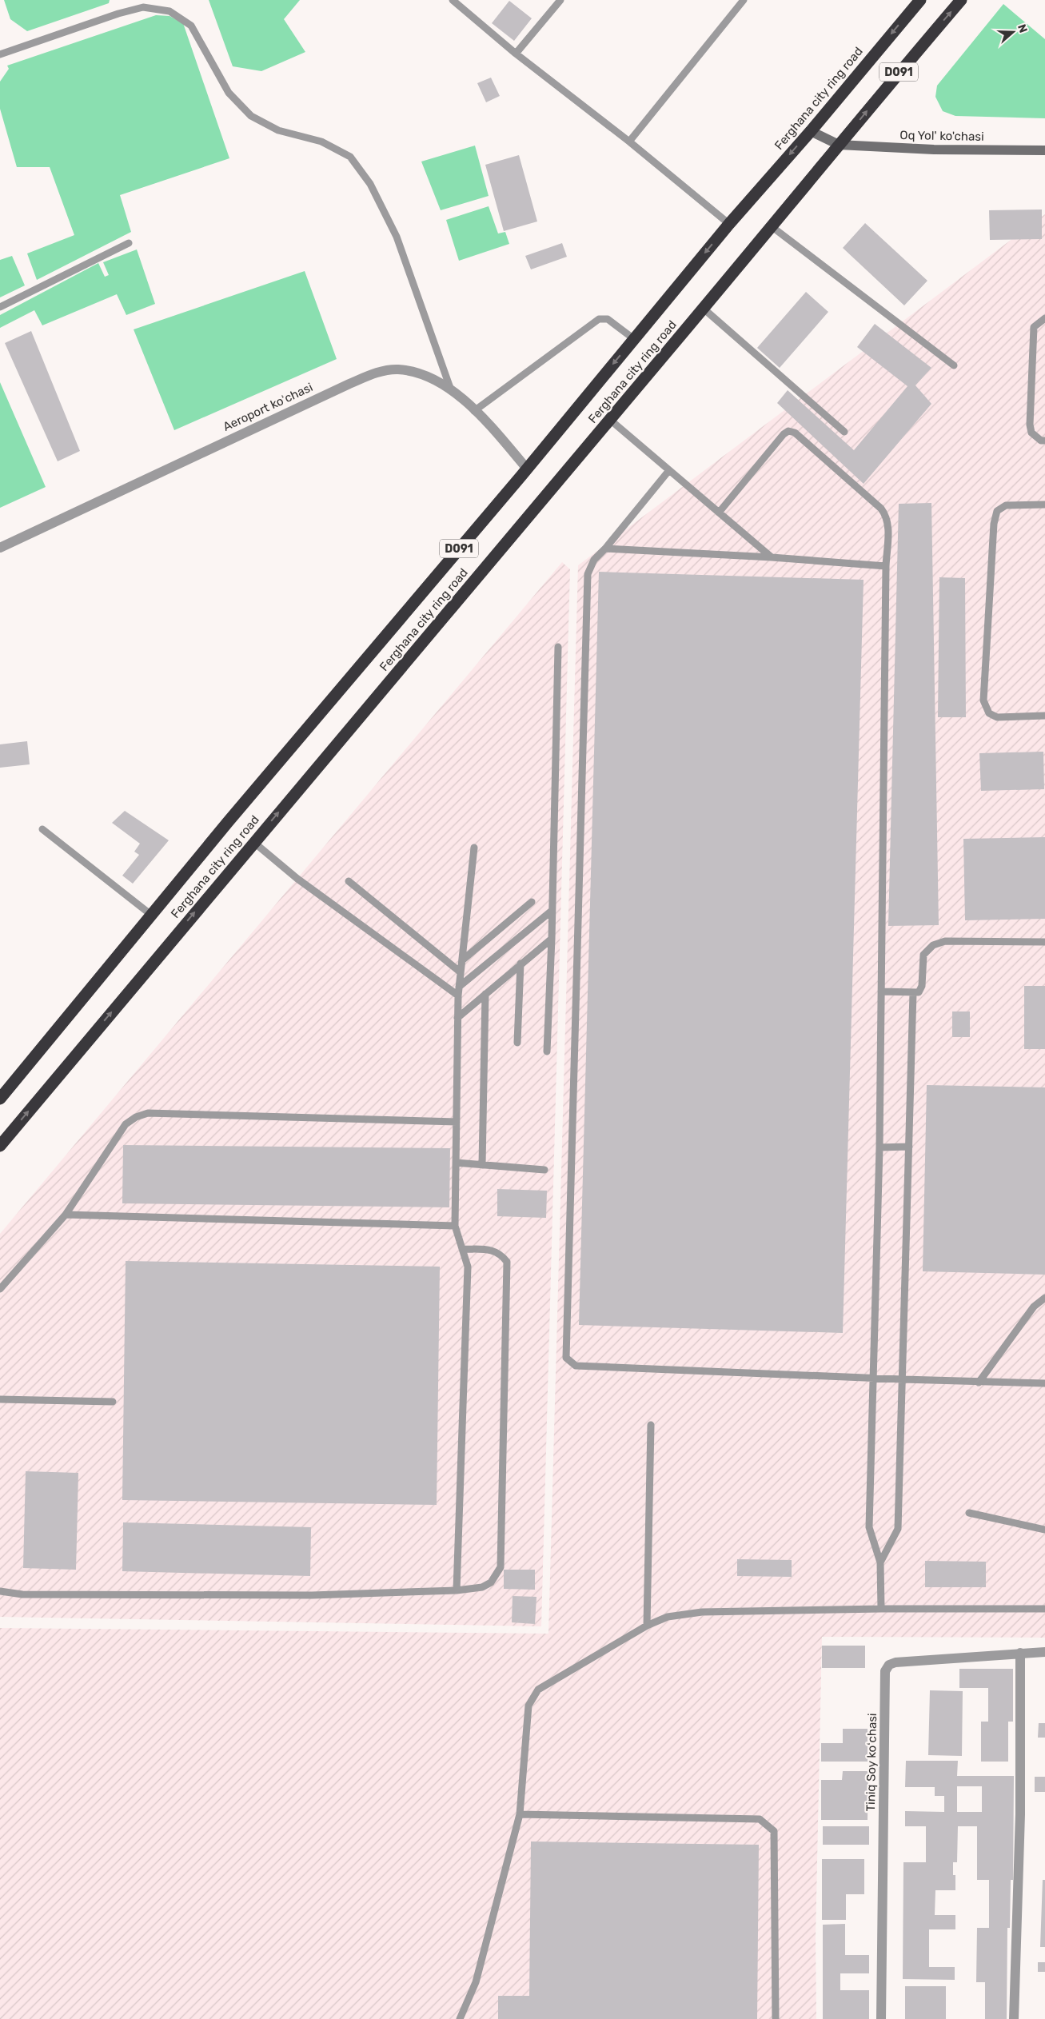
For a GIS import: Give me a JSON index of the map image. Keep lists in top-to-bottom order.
{
  "streets": {
    "highway": ["D091", "Ferghana city ring road"],
    "street": ["Oq Yol' ko'chasi", "Aeroport koʻchasi", "Tiniq Soy koʻchasi"]
  },
  "crossings": [
    ["Ferghana city ring road", "Oq Yol' ko'chasi"],
    ["Ferghana city ring road", "Aeroport koʻchasi"]
  ],
  "north": "right"
}
